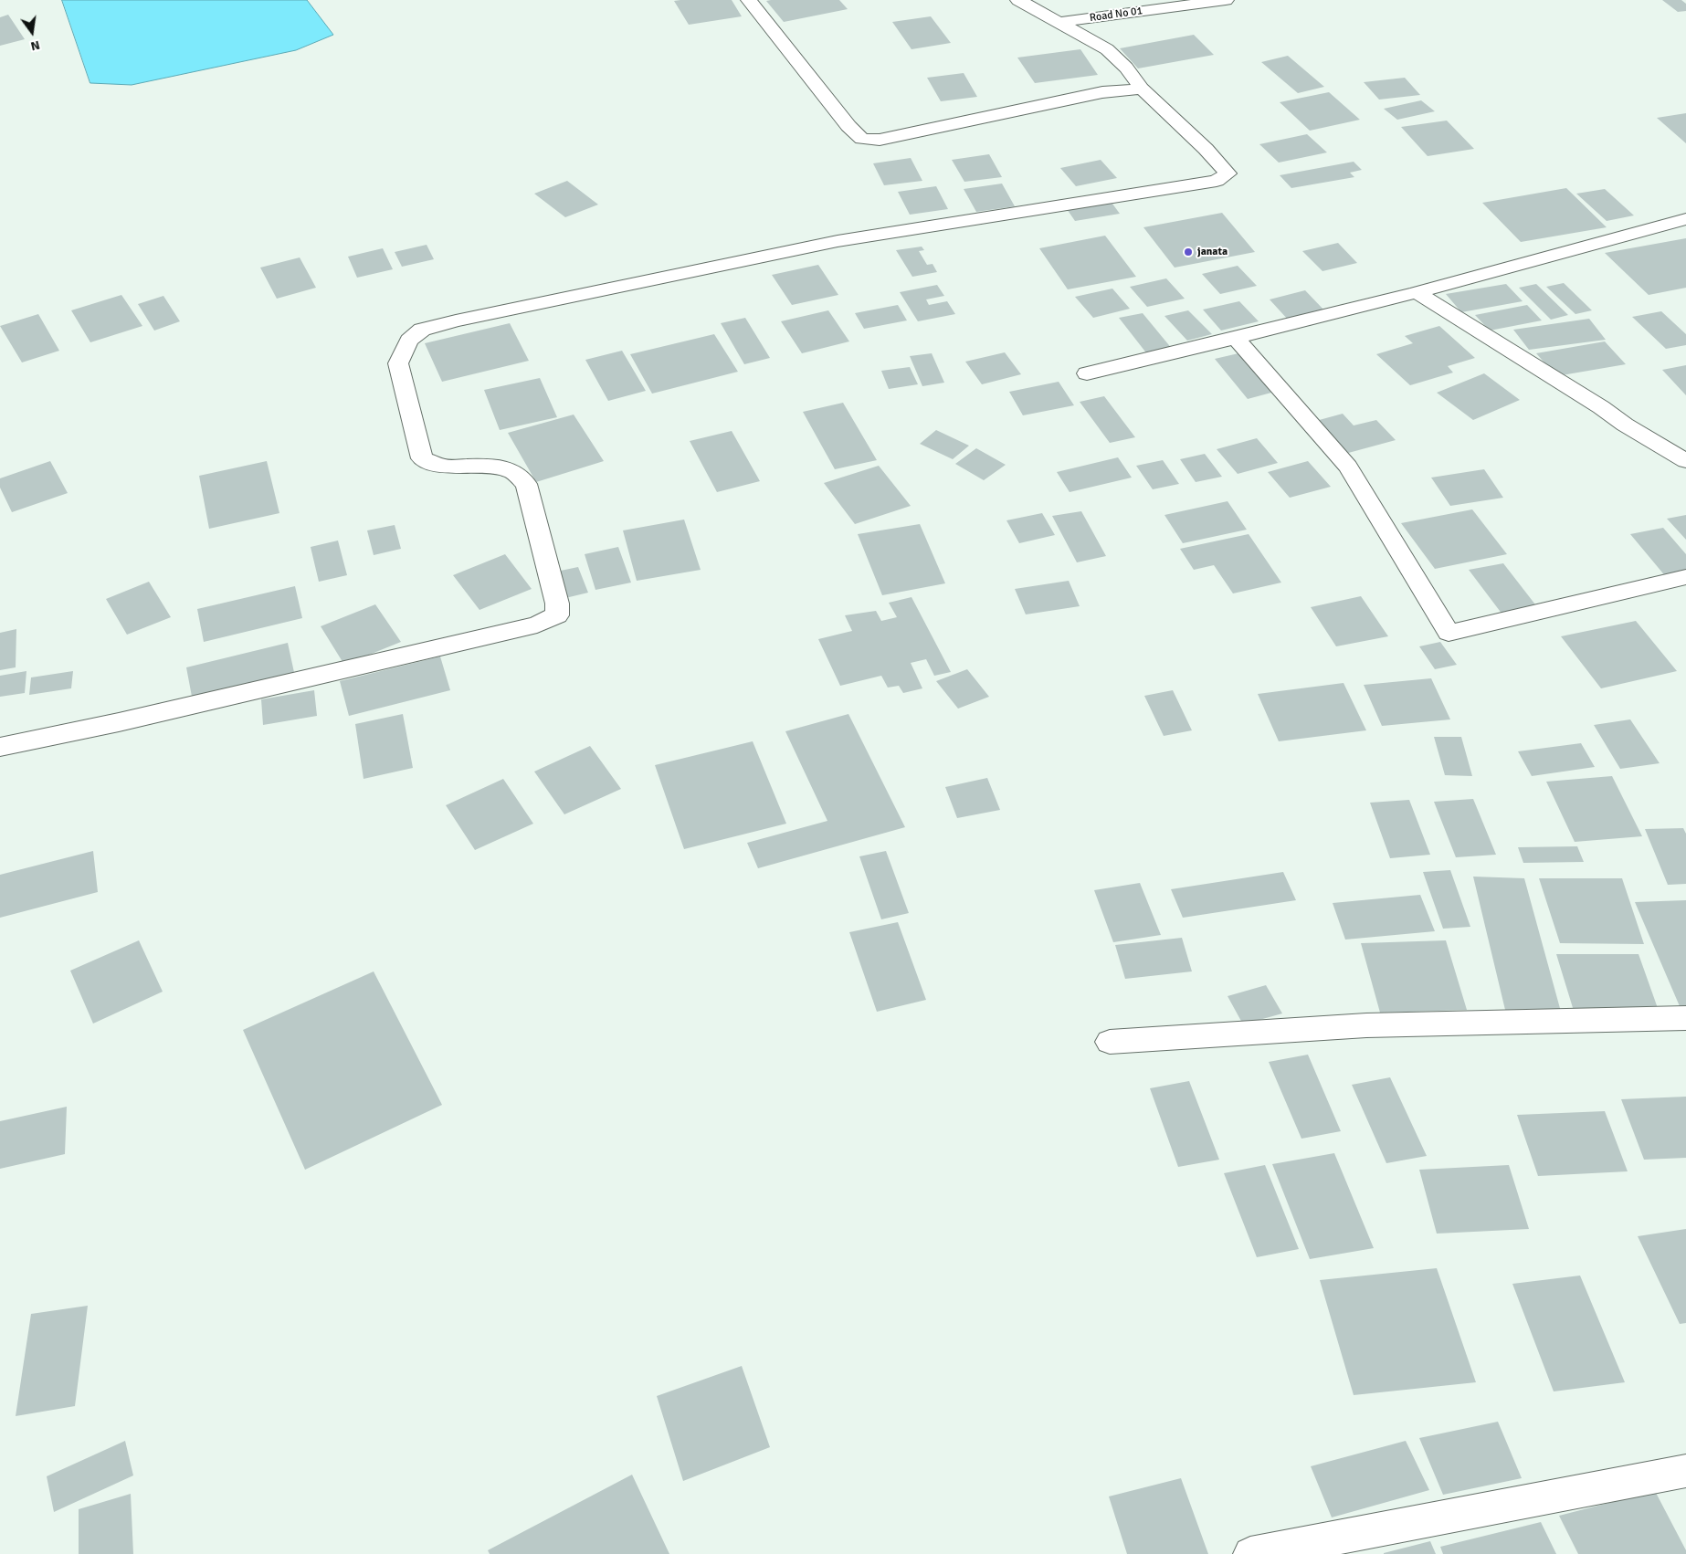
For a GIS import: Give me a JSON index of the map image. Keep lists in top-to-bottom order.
{
  "streets": {
    "street": ["Road No 01"]
  },
  "places": ["janata"],
  "north": "bottom"
}
